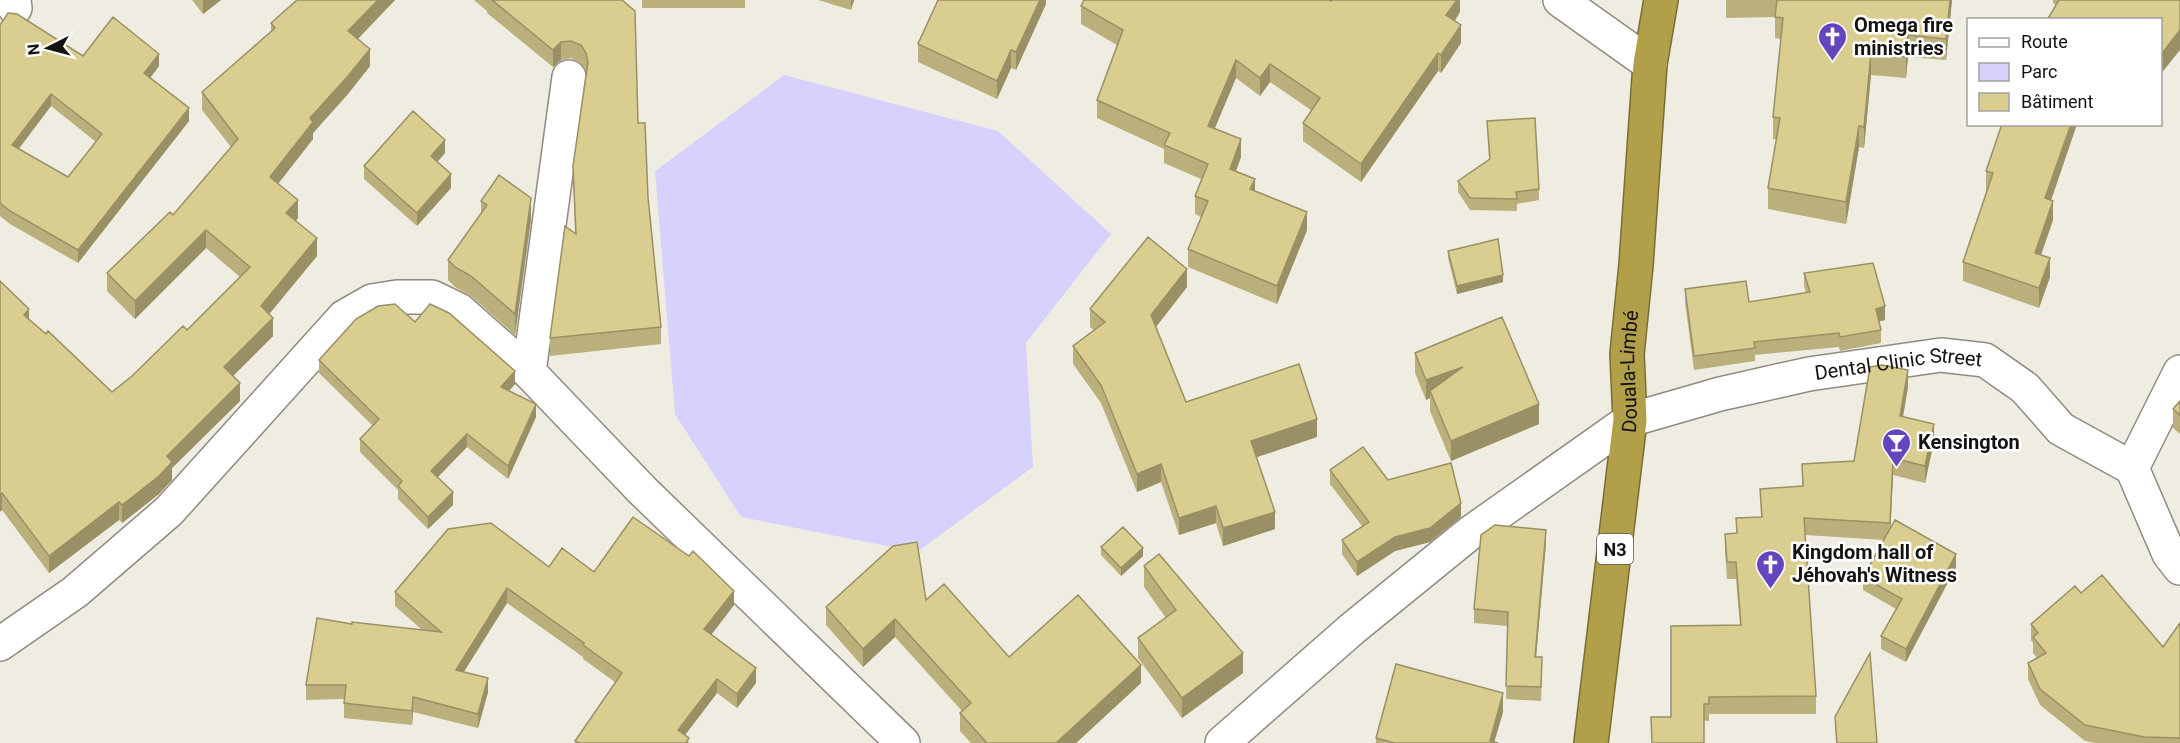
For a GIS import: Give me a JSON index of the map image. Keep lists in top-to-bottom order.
{
  "streets": {
    "highway": ["Douala-Limbé", "N3"],
    "street": ["Dental Clinic Street"]
  },
  "crossings": [
    ["Dental Clinic Street", "Douala-Limbé"]
  ],
  "places": {
    "church": ["Omega fire ministries", "Kingdom hall of Jéhovah's Witness"],
    "bar": ["Kensington"]
  },
  "legend": ["Route", "Parc", "Bâtiment"],
  "north": "left"
}
